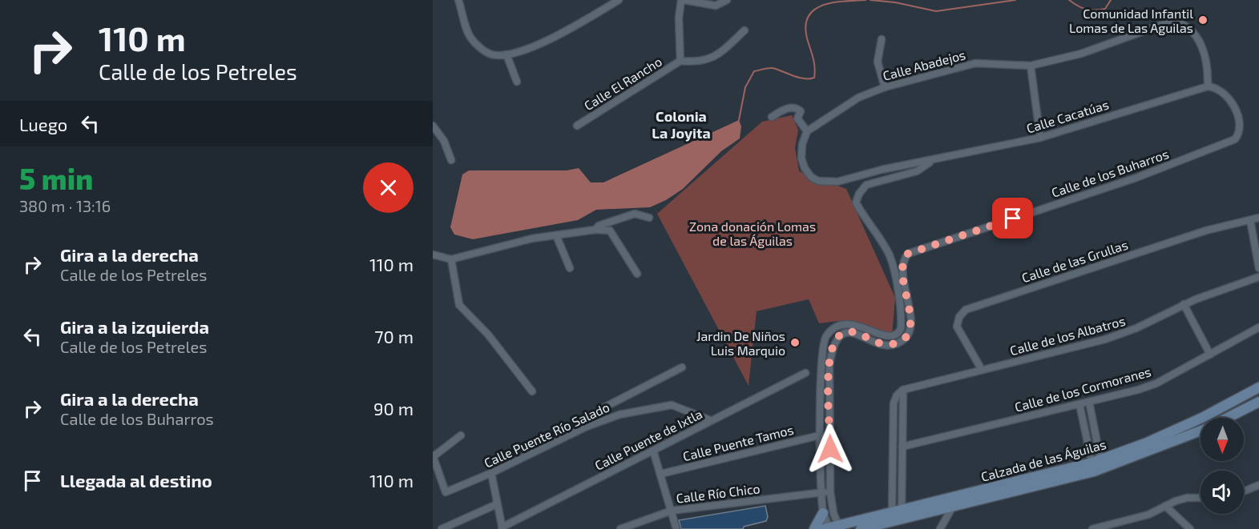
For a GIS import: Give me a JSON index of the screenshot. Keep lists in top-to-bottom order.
{
  "streets": {
    "main road": ["Calzada de las Águilas"],
    "street": [
      "Calle Abadejos",
      "Calle El Rancho",
      "Calle Cacatúas",
      "Calle de los Buharros",
      "Calle de las Grullas",
      "Calle de los Albatros",
      "Calle de los Cormoranes",
      "Calle Puente Río Salado",
      "Calle Puente de Ixtla",
      "Calle Puente Tamos",
      "Calle Río Chico"
    ]
  },
  "crossings": [
    ["Calle Abadejos", "Calle Cacatúas"],
    ["Calle Abadejos", "Calle de los Buharros"],
    ["Calle Cacatúas", "Calle de los Buharros"],
    ["Calle de los Buharros", "Calle Río Chico"],
    ["Calle de las Grullas", "Calle de los Albatros"],
    ["Calle Puente Río Salado", "Calle Puente de Ixtla"]
  ],
  "districts": ["Colonia La Joyita"],
  "parks": ["Zona donación Lomas de las Águilas"],
  "places": ["Comunidad Infantil Lomas de Las Aguilas", "Jardin De Niños Luis Marquio"],
  "north": "bottom",
  "page": {
    "turn": ["110 m", "Calle de los Petreles"],
    "then": "Luego",
    "heading": ["5 min", "380 m · 13:16"],
    "list": [
      {
        "name": "Gira a la derecha",
        "note": "Calle de los Petreles",
        "value": "110 m"
      },
      {
        "name": "Gira a la izquierda",
        "note": "Calle de los Petreles",
        "value": "70 m"
      },
      {
        "name": "Gira a la derecha",
        "note": "Calle de los Buharros",
        "value": "90 m"
      },
      {
        "name": "Llegada al destino",
        "value": "110 m"
      }
    ]
  }
}
